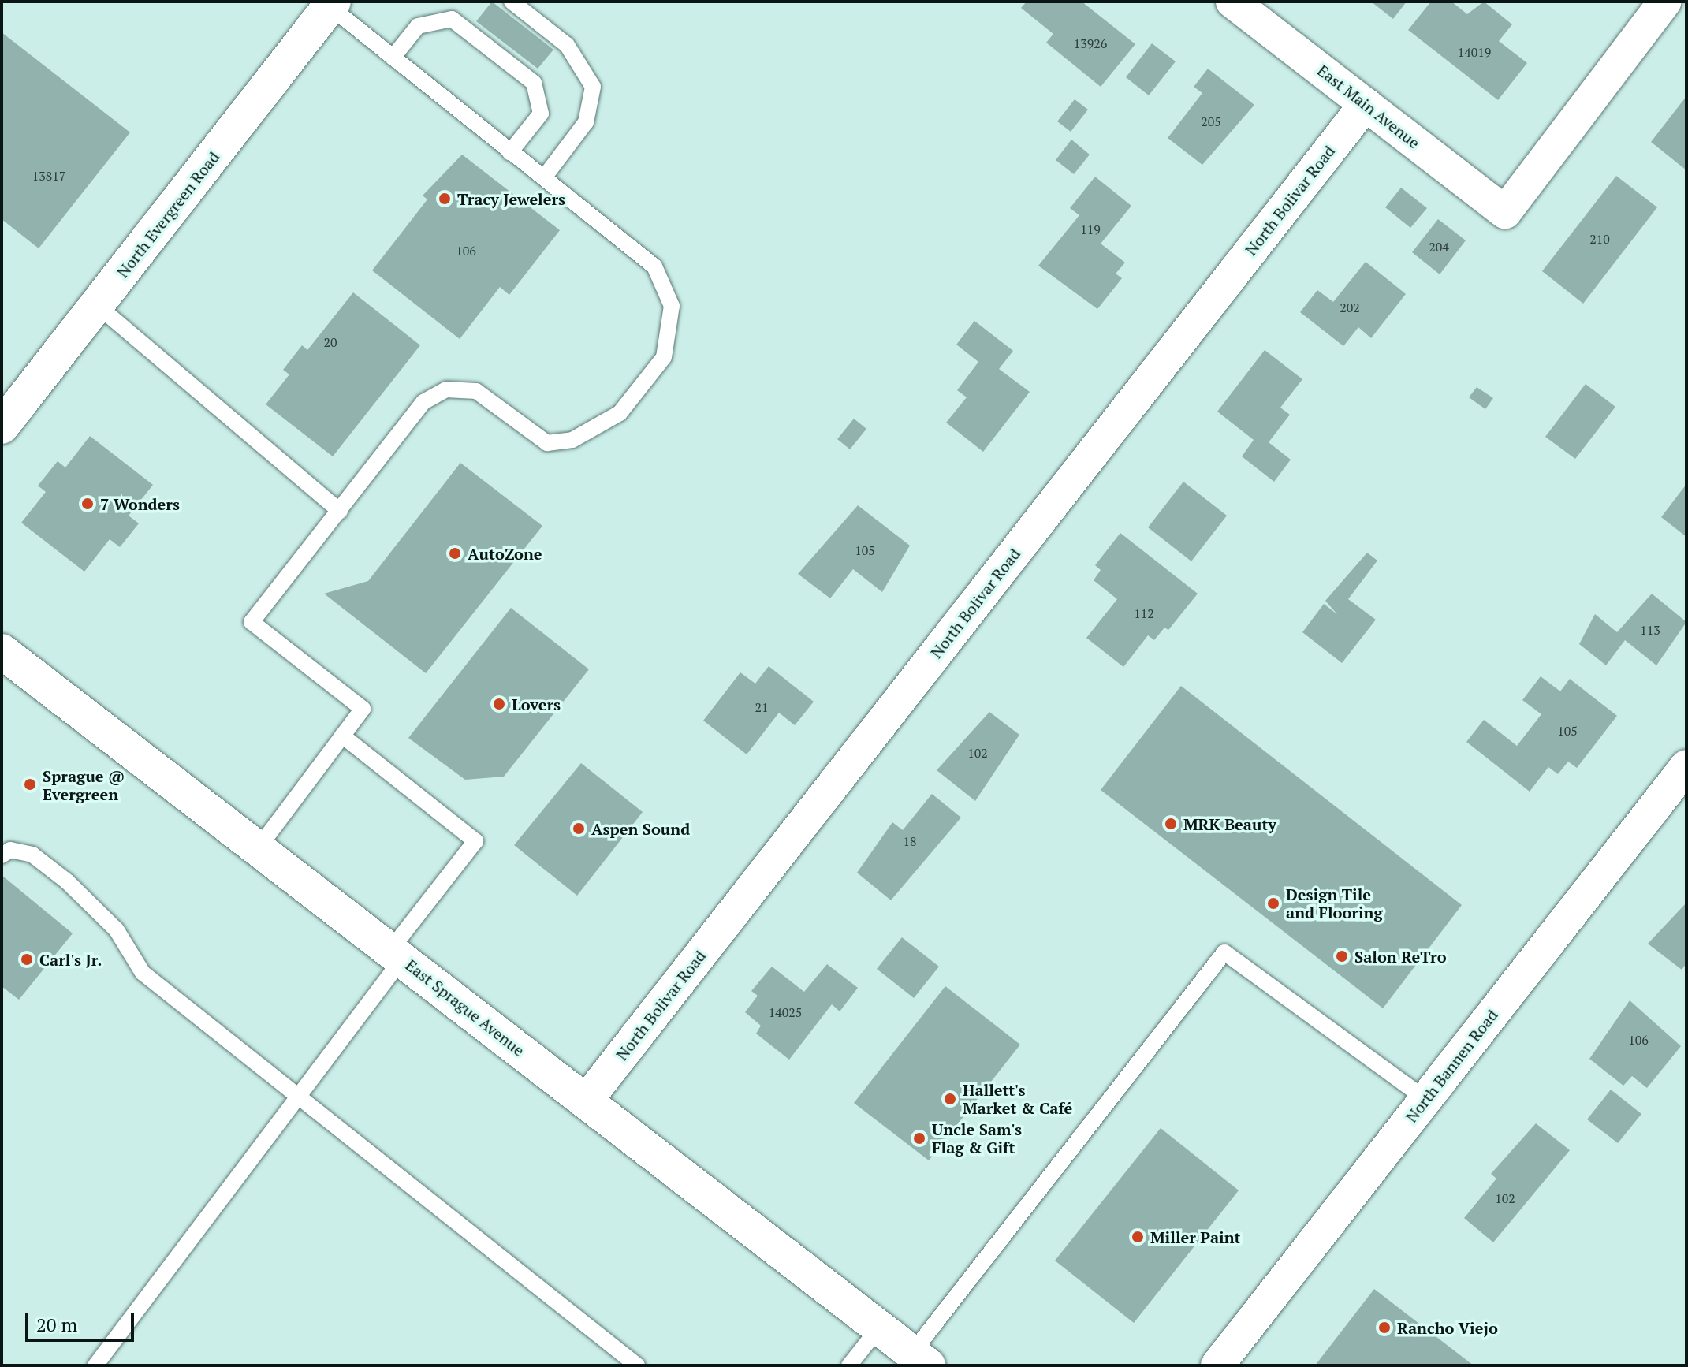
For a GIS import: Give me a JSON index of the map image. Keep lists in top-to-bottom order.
{
  "streets": {
    "main road": ["North Evergreen Road", "East Sprague Avenue"],
    "street": ["East Main Avenue", "North Bolivar Road", "North Bannen Road"]
  },
  "crossings": [
    ["East Main Avenue", "North Bolivar Road"],
    ["North Bolivar Road", "East Sprague Avenue"]
  ],
  "places": [
    "Tracy Jewelers",
    "7 Wonders",
    "AutoZone",
    "Lovers",
    "Sprague @ Evergreen",
    "MRK Beauty",
    "Aspen Sound",
    "Design Tile and Flooring",
    "Salon ReTro",
    "Carl's Jr.",
    "Hallett's Market & Café",
    "Uncle Sam's Flag & Gift",
    "Miller Paint",
    "Rancho Viejo"
  ],
  "house_numbers": [
    "13926",
    "14019",
    "205",
    "13817",
    "119",
    "210",
    "204",
    "106",
    "202",
    "20",
    "105",
    "112",
    "113",
    "21",
    "105",
    "102",
    "18",
    "14025",
    "106",
    "102"
  ],
  "scale_bar": "20 m"
}
